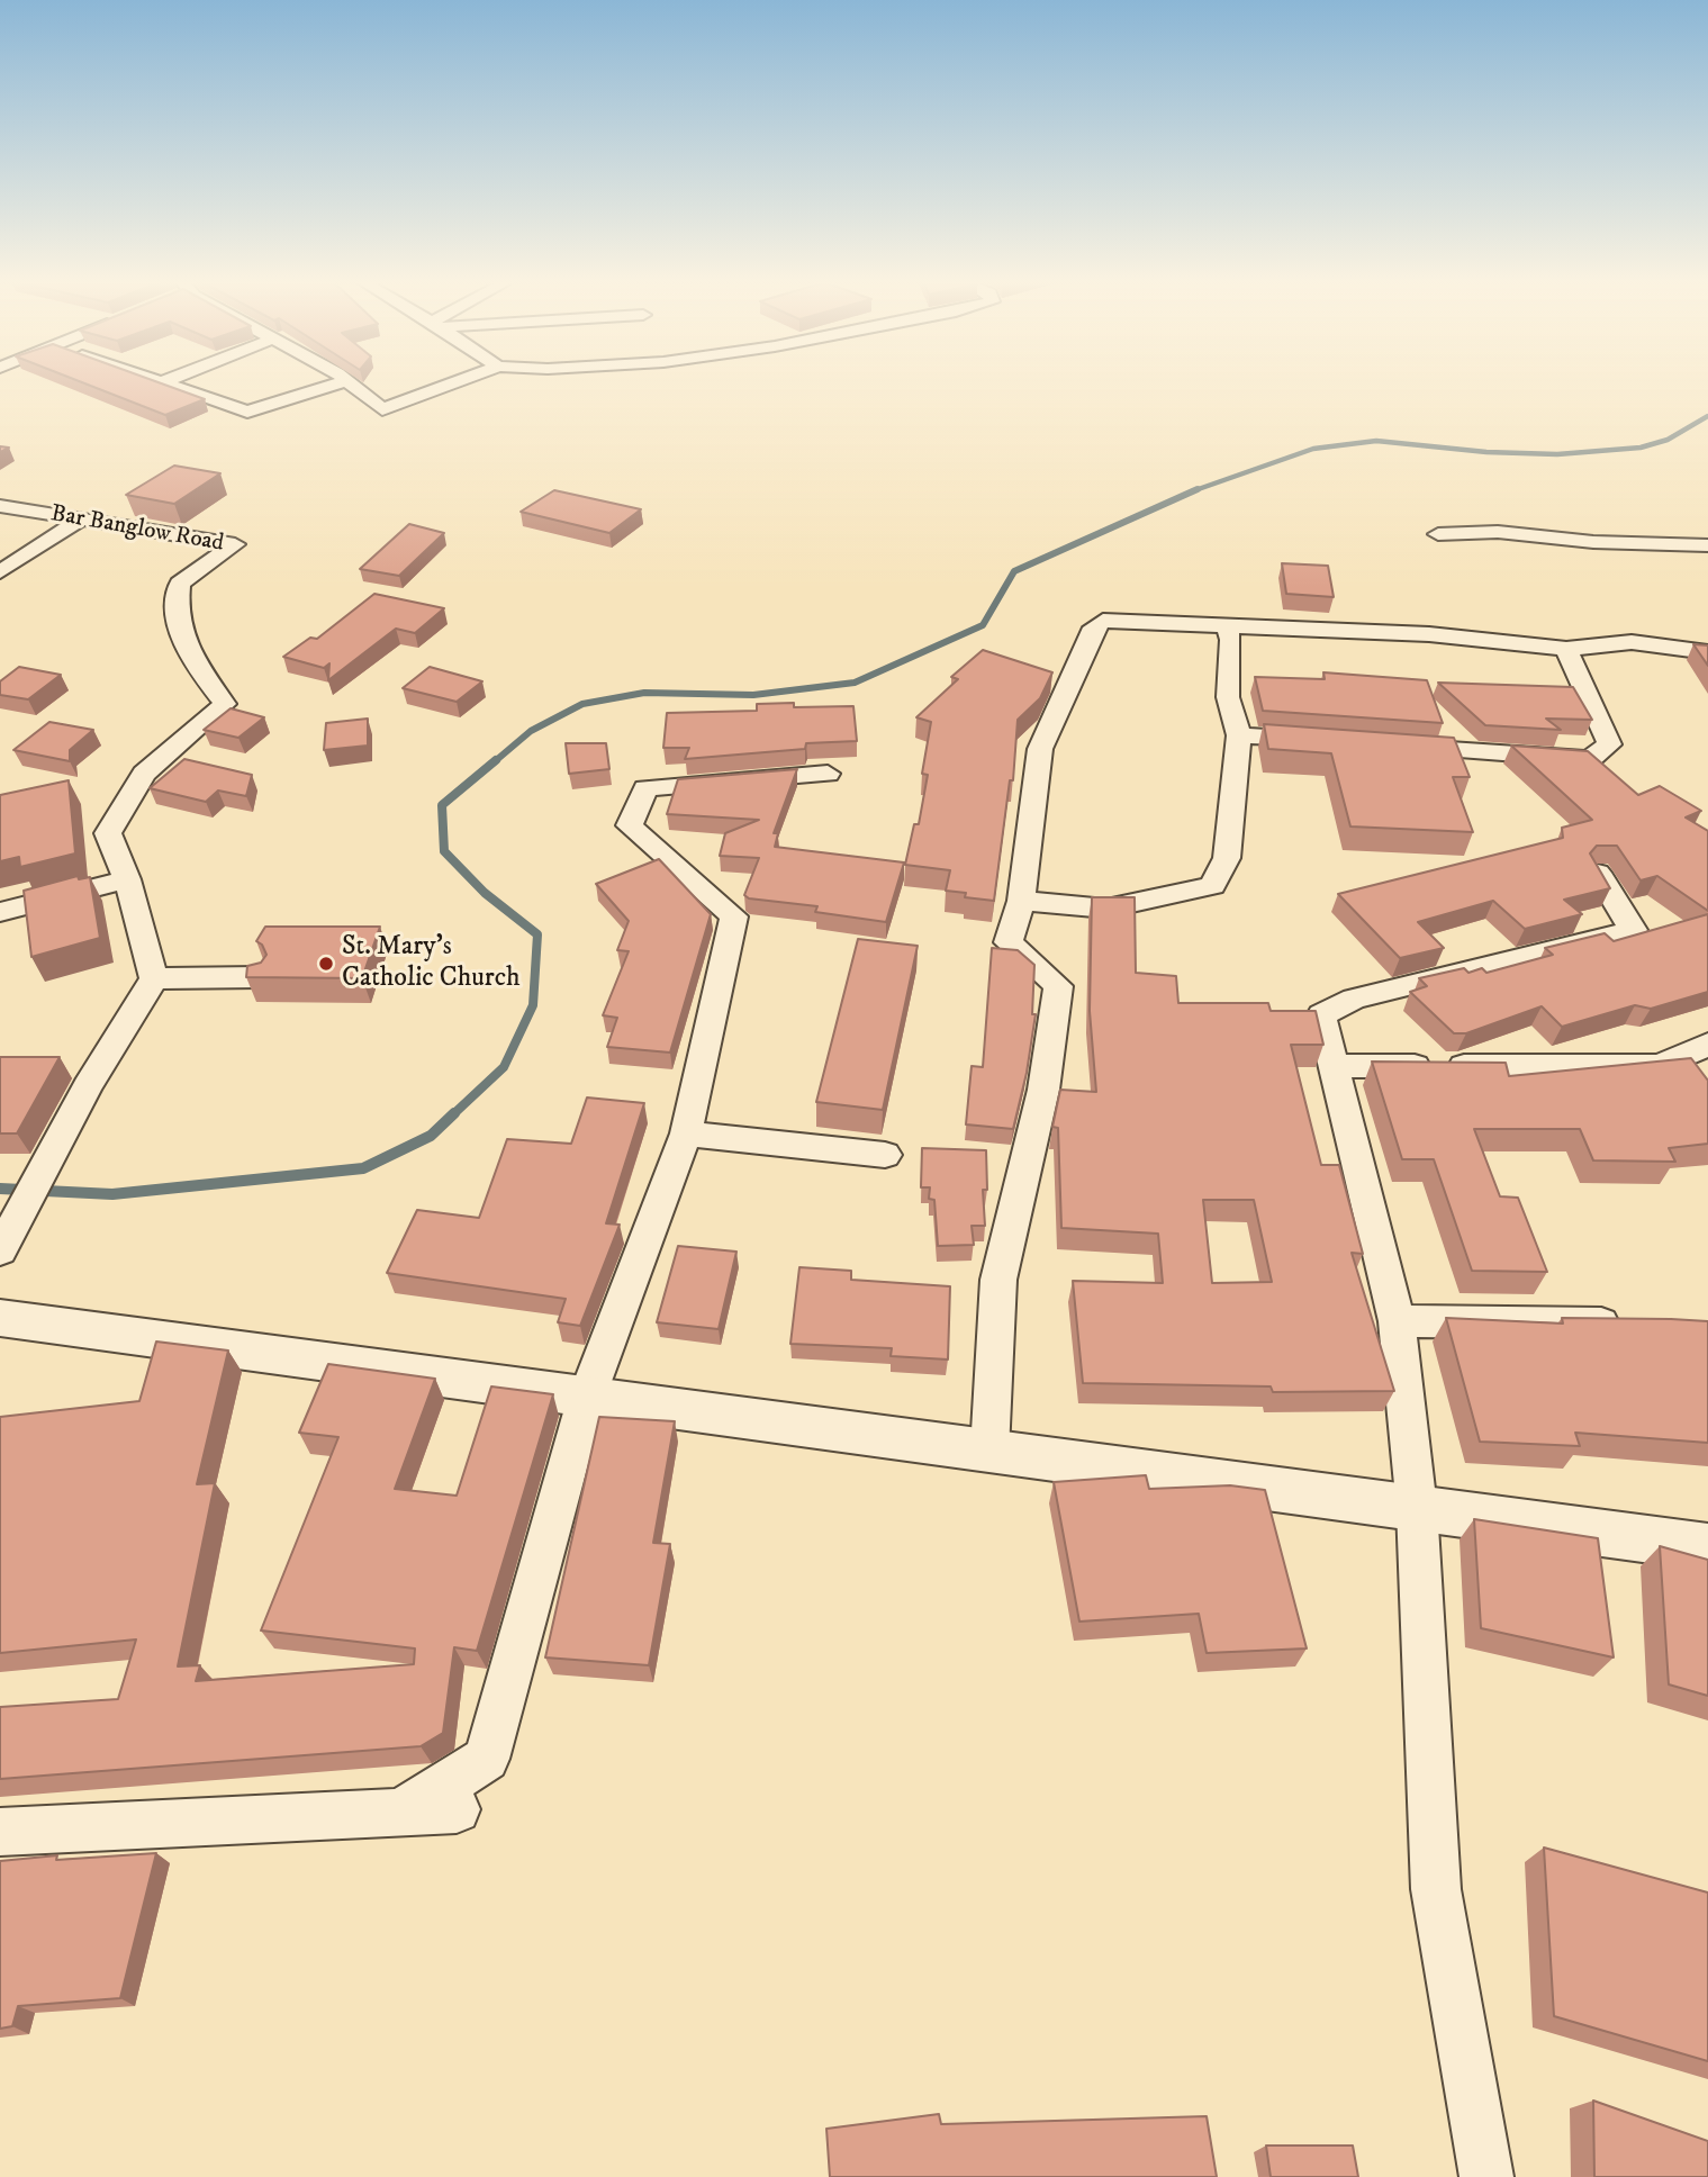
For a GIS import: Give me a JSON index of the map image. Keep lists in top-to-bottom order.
{
  "streets": {
    "street": ["Bar Banglow Road"]
  },
  "places": ["St. Mary's Catholic Church"]
}
